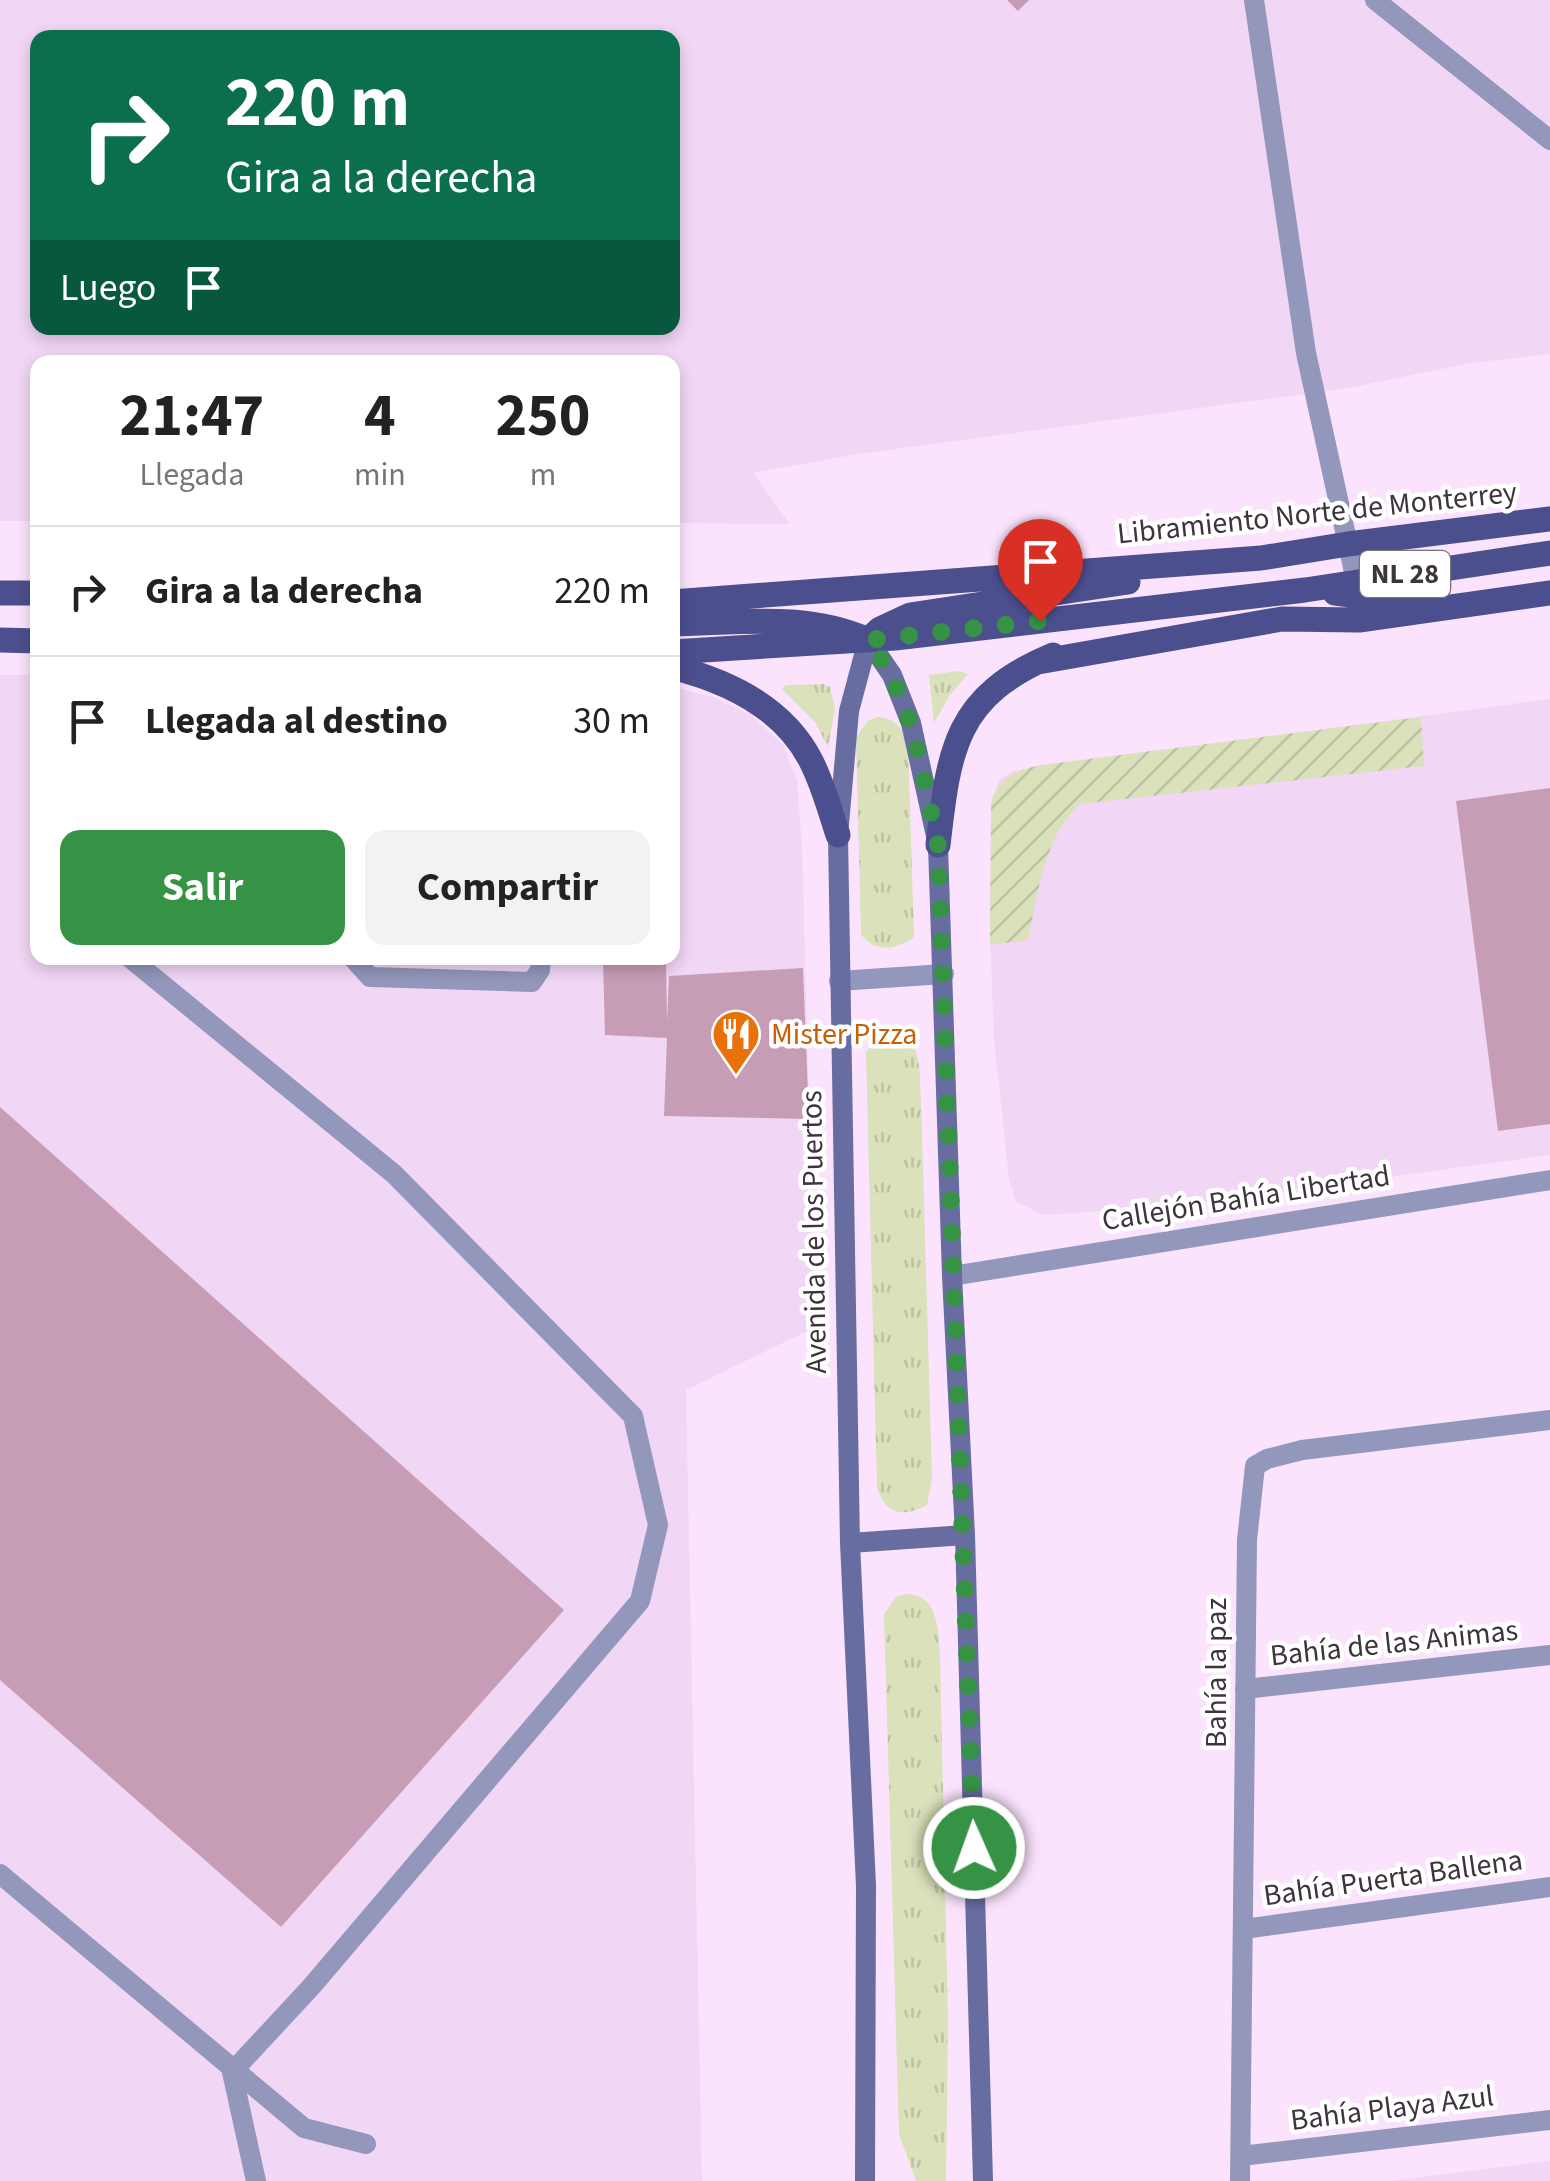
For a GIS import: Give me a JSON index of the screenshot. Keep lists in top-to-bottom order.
{
  "streets": {
    "main road": ["Libramiento Norte de Monterrey", "NL 28"],
    "street": [
      "Callejón Bahía Libertad",
      "Avenida de los Puertos",
      "Bahía de las Animas",
      "Bahía la paz",
      "Bahía Puerta Ballena",
      "Bahía Playa Azul"
    ]
  },
  "crossings": [
    ["NL 28", "Avenida de los Puertos"],
    ["Bahía de las Animas", "Bahía la paz"],
    ["Bahía la paz", "Bahía Puerta Ballena"],
    ["Bahía la paz", "Bahía Playa Azul"]
  ],
  "places": {
    "restaurant": ["Mister Pizza"]
  },
  "page": {
    "turn": ["220 m", "Gira a la derecha"],
    "then": "Luego",
    "eta": [
      "21:47",
      "Llegada",
      "4",
      "min",
      "250",
      "m"
    ],
    "list": [
      {
        "name": "Gira a la derecha",
        "value": "220 m"
      },
      {
        "name": "Llegada al destino",
        "value": "30 m"
      }
    ],
    "buttons": ["Salir", "Compartir"]
  }
}
